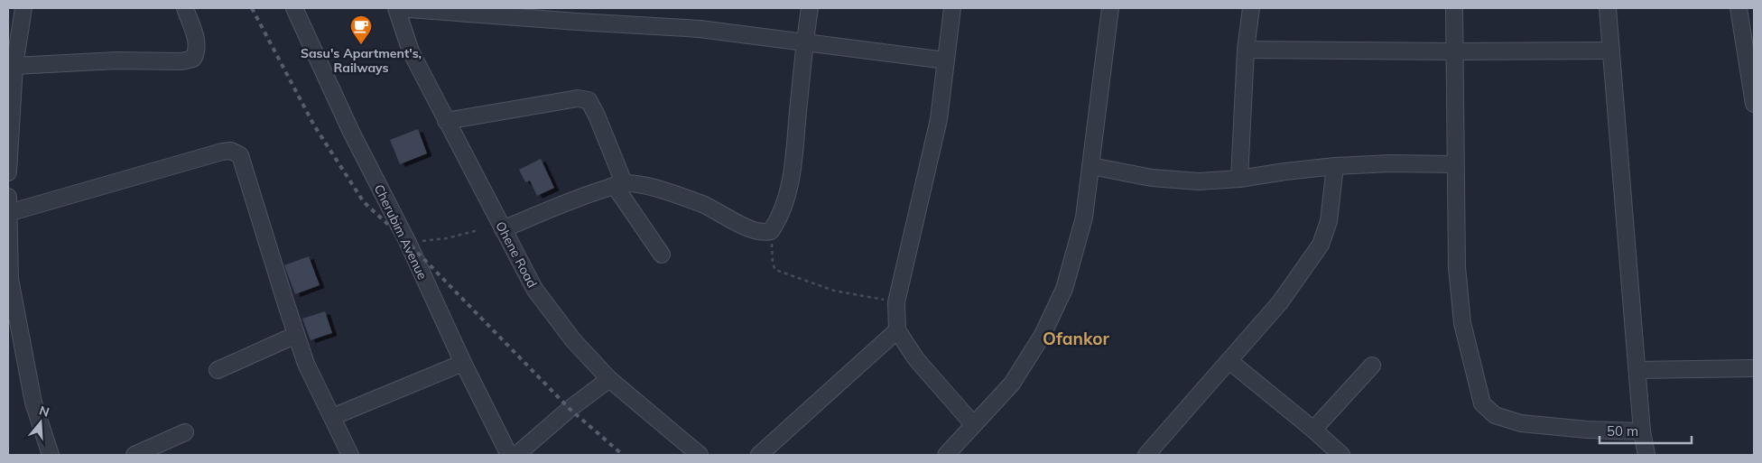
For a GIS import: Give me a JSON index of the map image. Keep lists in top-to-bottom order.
{
  "streets": {
    "street": ["Cherubim Avenue", "Ohene Road"]
  },
  "districts": ["Ofankor"],
  "places": {
    "cafe": ["Sasu's Apartment's, Railways"]
  },
  "scale_bar": "50 m",
  "north": "top"
}
